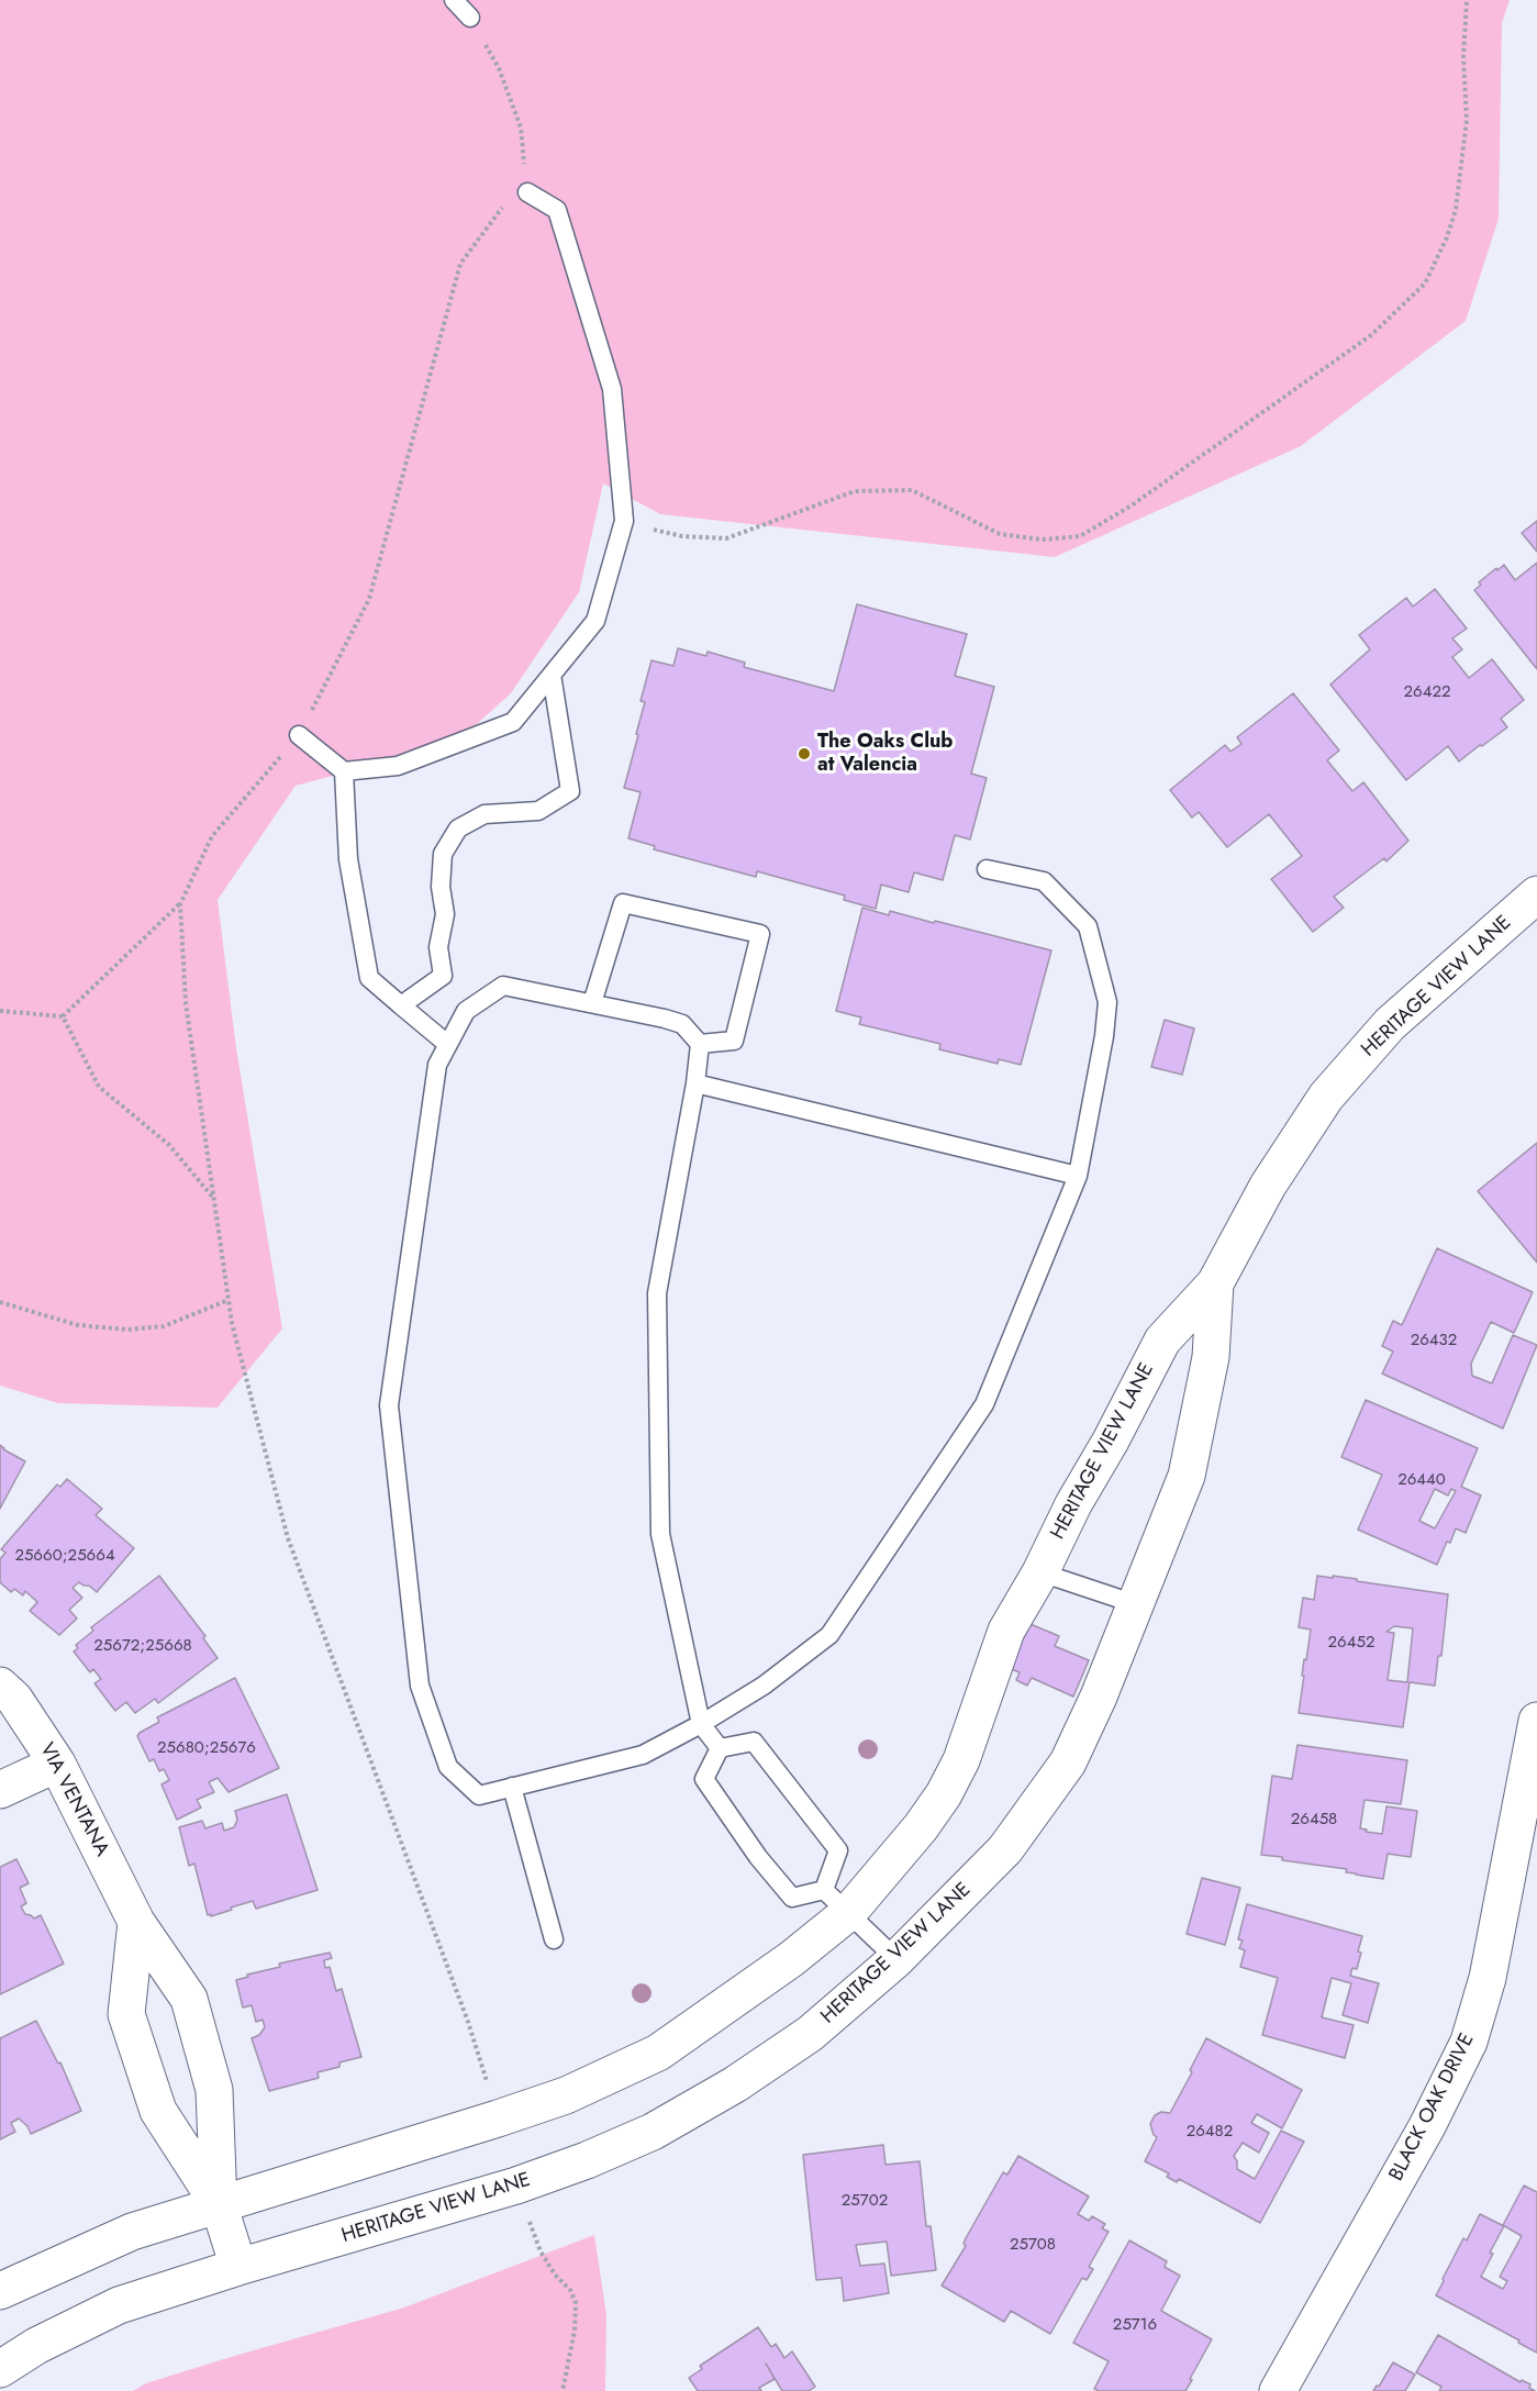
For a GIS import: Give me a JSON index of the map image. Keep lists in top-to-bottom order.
{
  "streets": {
    "street": ["HERITAGE VIEW LANE", "VIA VENTANA", "BLACK OAK DRIVE"]
  },
  "crossings": [
    ["HERITAGE VIEW LANE", "VIA VENTANA"]
  ],
  "places": ["The Oaks Club at Valencia"],
  "house_numbers": [
    "26422",
    "26432",
    "26440",
    "25660;25664",
    "26452",
    "25672;25668",
    "25680;25676",
    "26458",
    "26482",
    "25702",
    "25708",
    "25716"
  ]
}
